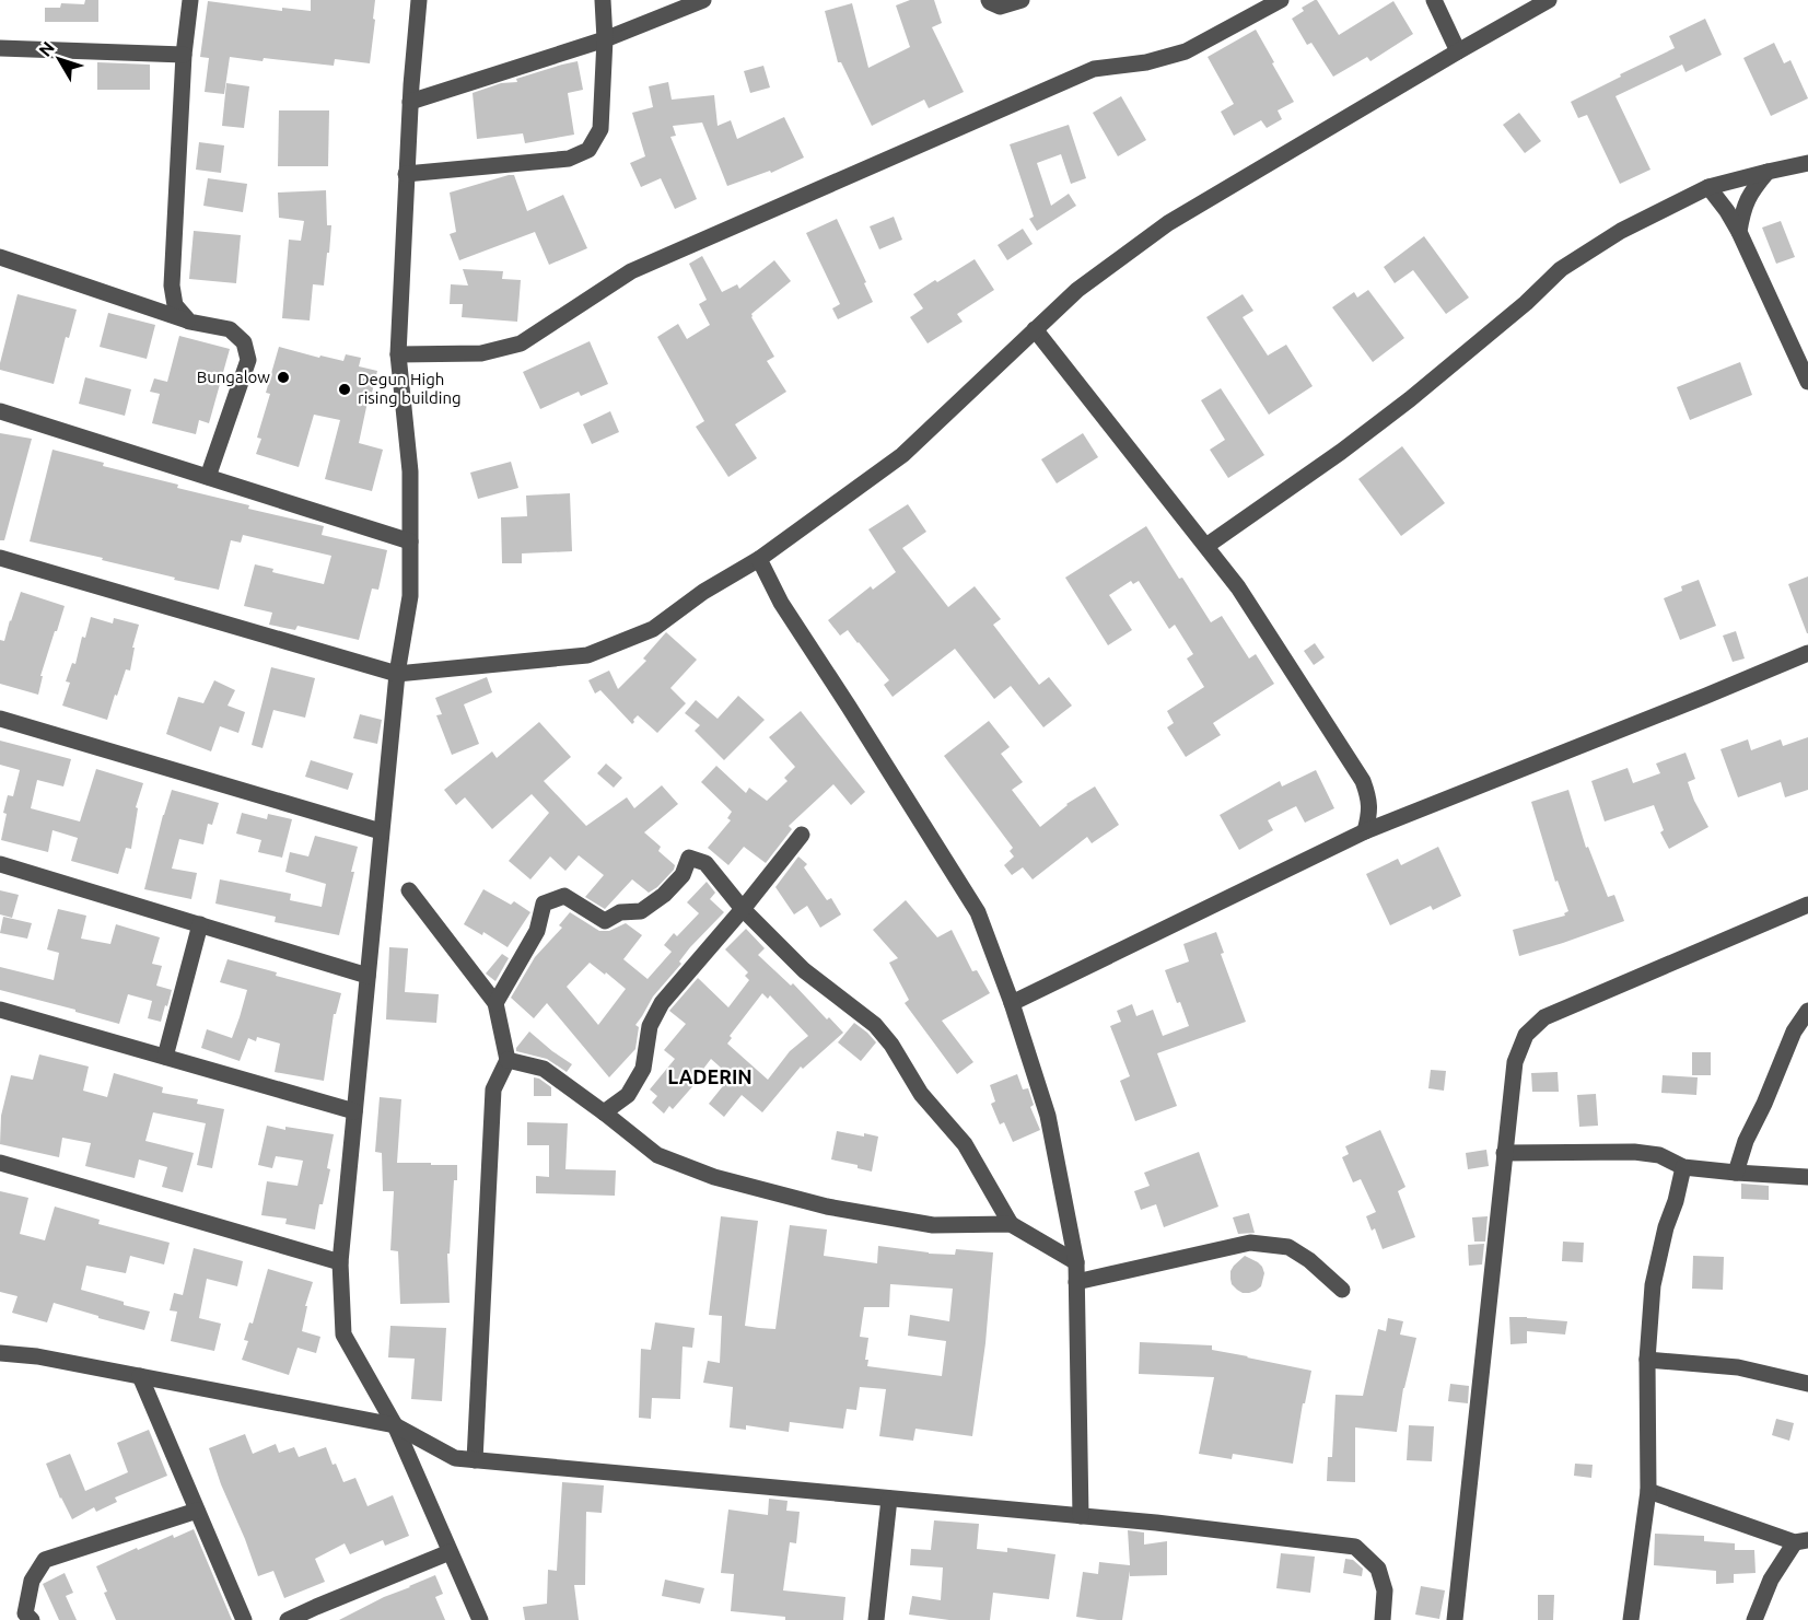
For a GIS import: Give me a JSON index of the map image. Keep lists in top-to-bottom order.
{
  "districts": ["LADERIN"],
  "places": ["Bungalow", "Degun High rising building"],
  "north": "top left"
}
